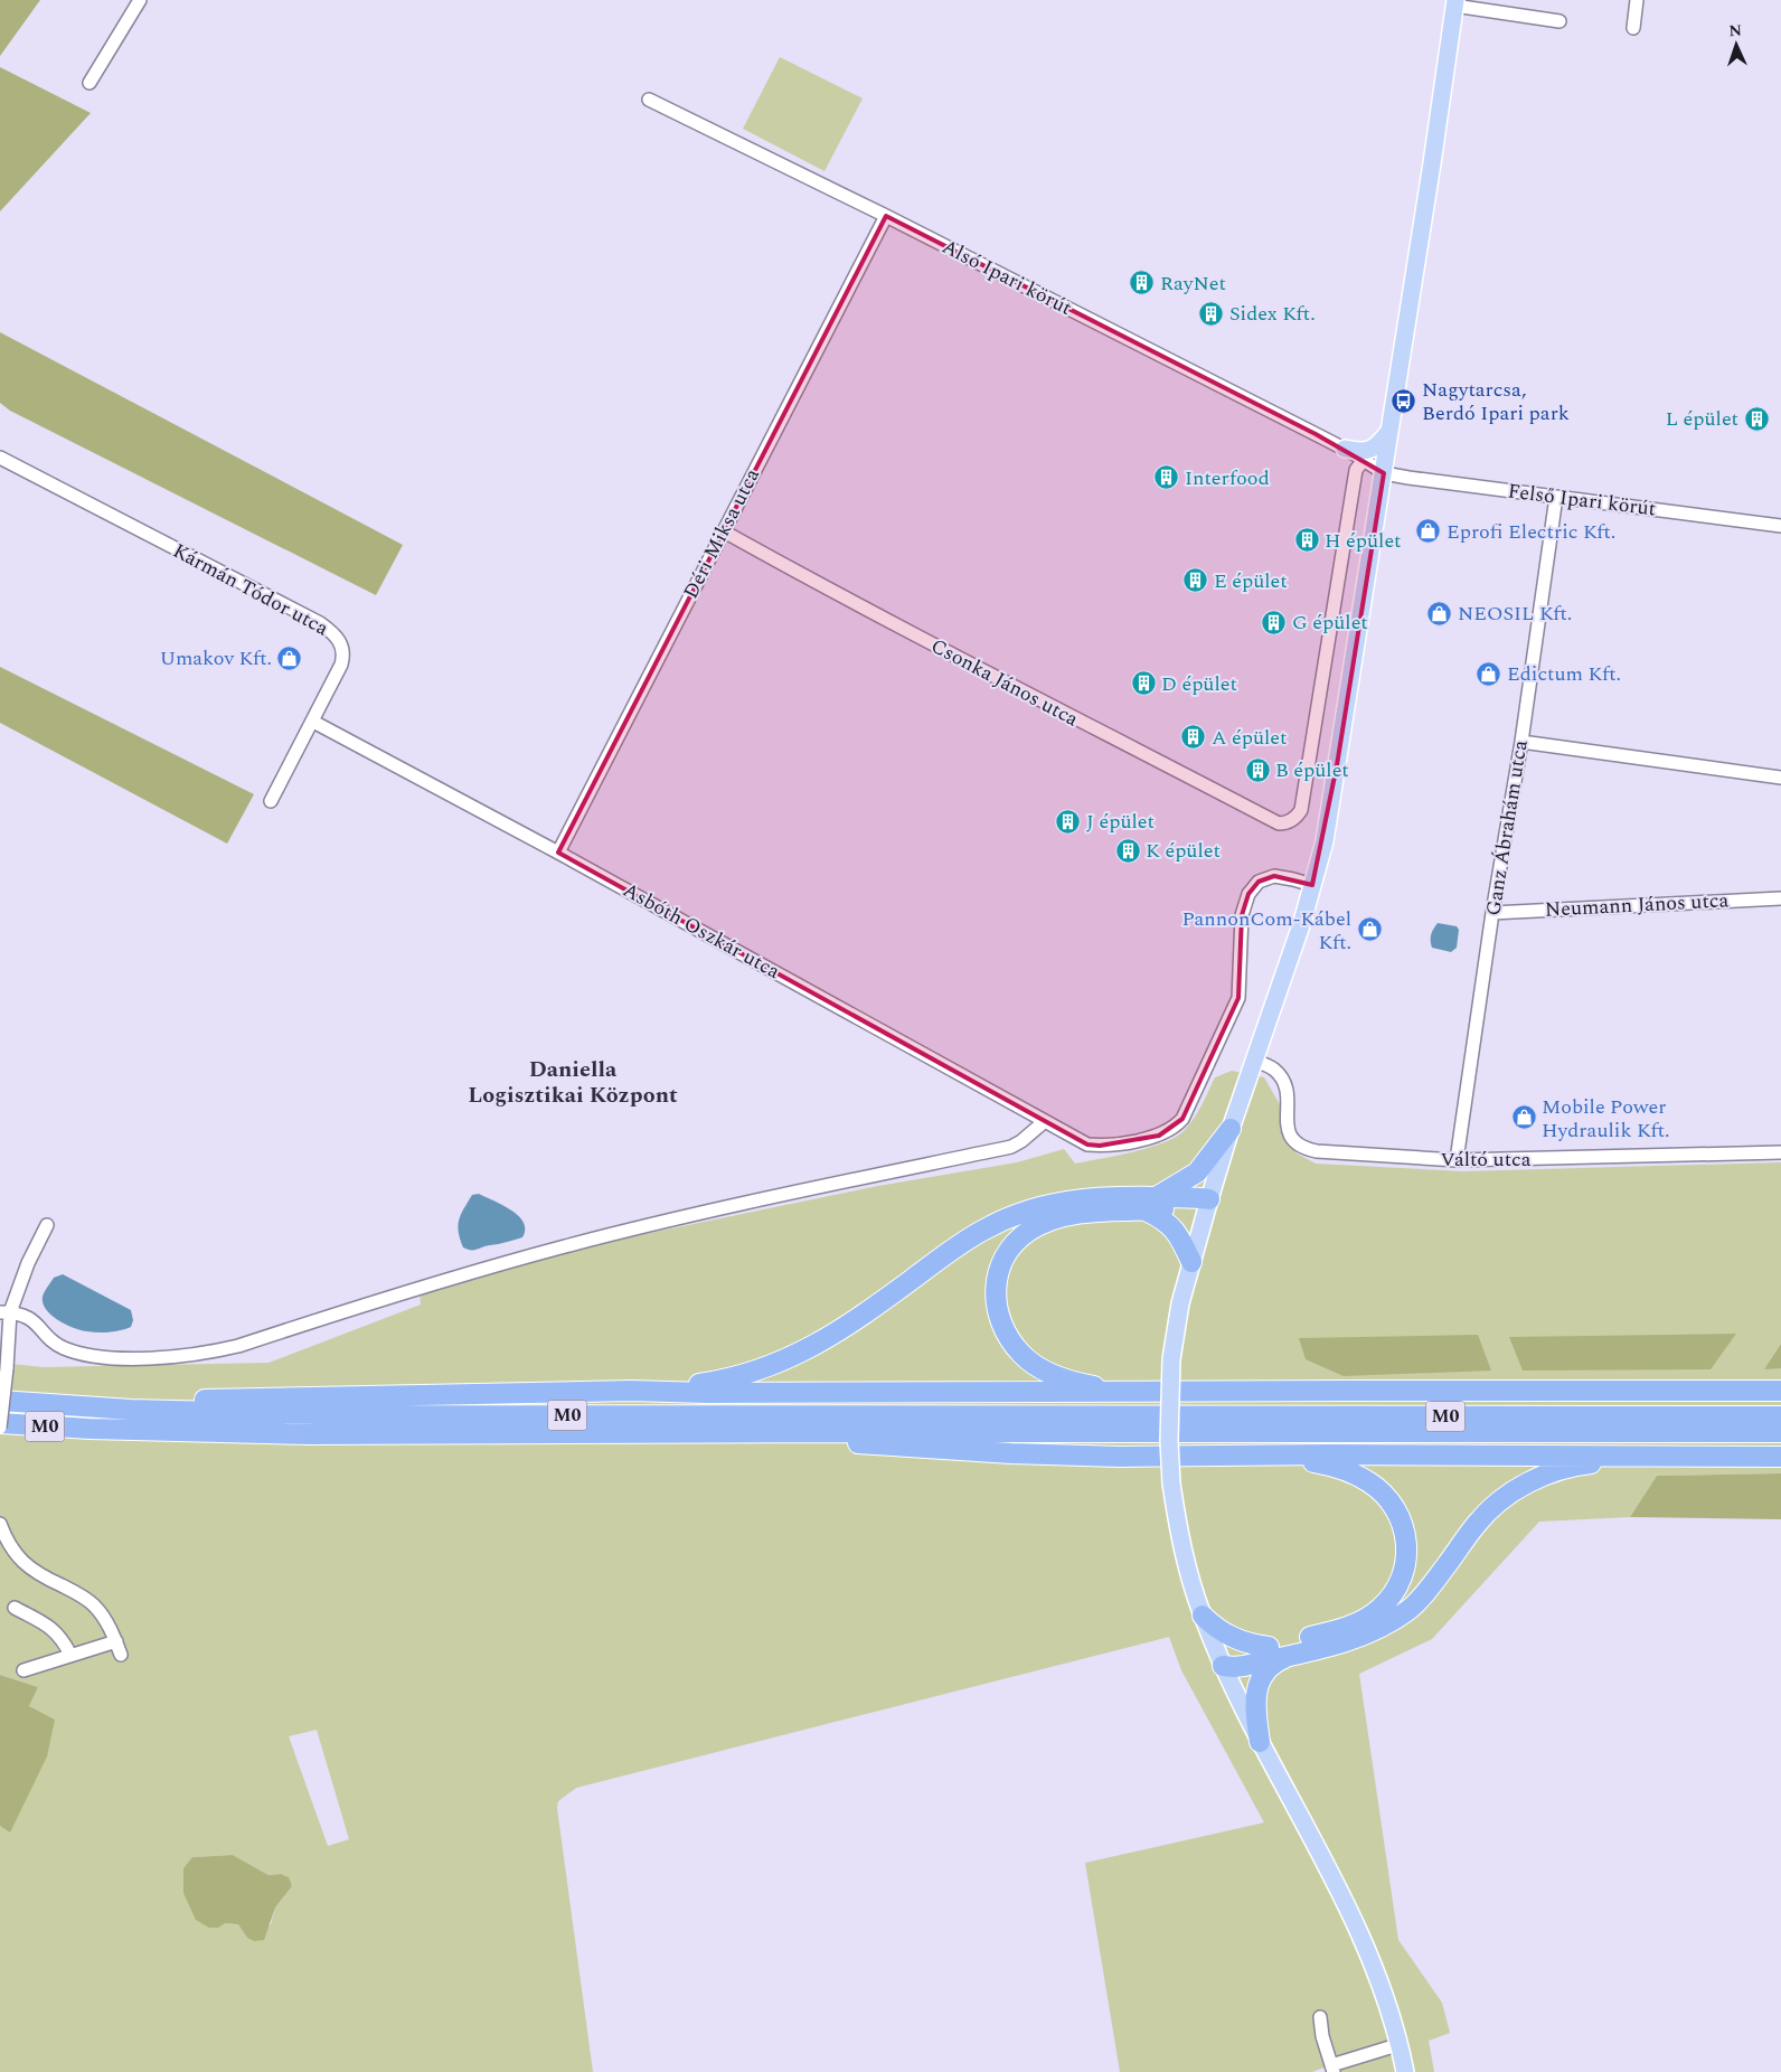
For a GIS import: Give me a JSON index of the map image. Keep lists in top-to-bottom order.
{
  "streets": {
    "highway": ["M0"],
    "street": [
      "Alsó Ipari körút",
      "Felső Ipari körút",
      "Déri Miksa utca",
      "Kármán Tódor utca",
      "Csonka János utca",
      "Ganz Ábrahám utca",
      "Neumann János utca",
      "Asbóth Oszkár utca",
      "Váltó utca"
    ]
  },
  "crossings": [
    ["Alsó Ipari körút", "Felső Ipari körút"],
    ["Alsó Ipari körút", "Déri Miksa utca"],
    ["Alsó Ipari körút", "Csonka János utca"],
    ["Felső Ipari körút", "Ganz Ábrahám utca"],
    ["Déri Miksa utca", "Csonka János utca"],
    ["Déri Miksa utca", "Asbóth Oszkár utca"],
    ["Kármán Tódor utca", "Asbóth Oszkár utca"],
    ["Ganz Ábrahám utca", "Neumann János utca"],
    ["Ganz Ábrahám utca", "Váltó utca"]
  ],
  "districts": ["Daniella Logisztikai Központ"],
  "places": {
    "building": [
      "RayNet",
      "Sidex Kft.",
      "L épület",
      "Interfood",
      "H épület",
      "E épület",
      "G épület",
      "D épület",
      "A épület",
      "B épület",
      "J épület",
      "K épület"
    ],
    "bus stop": ["Nagytarcsa, Berdó Ipari park"],
    "shop": [
      "Eprofi Electric Kft.",
      "NEOSIL Kft.",
      "Umakov Kft.",
      "Edictum Kft.",
      "PannonCom-Kábel Kft.",
      "Mobile Power Hydraulik Kft."
    ]
  },
  "north": "top"
}
